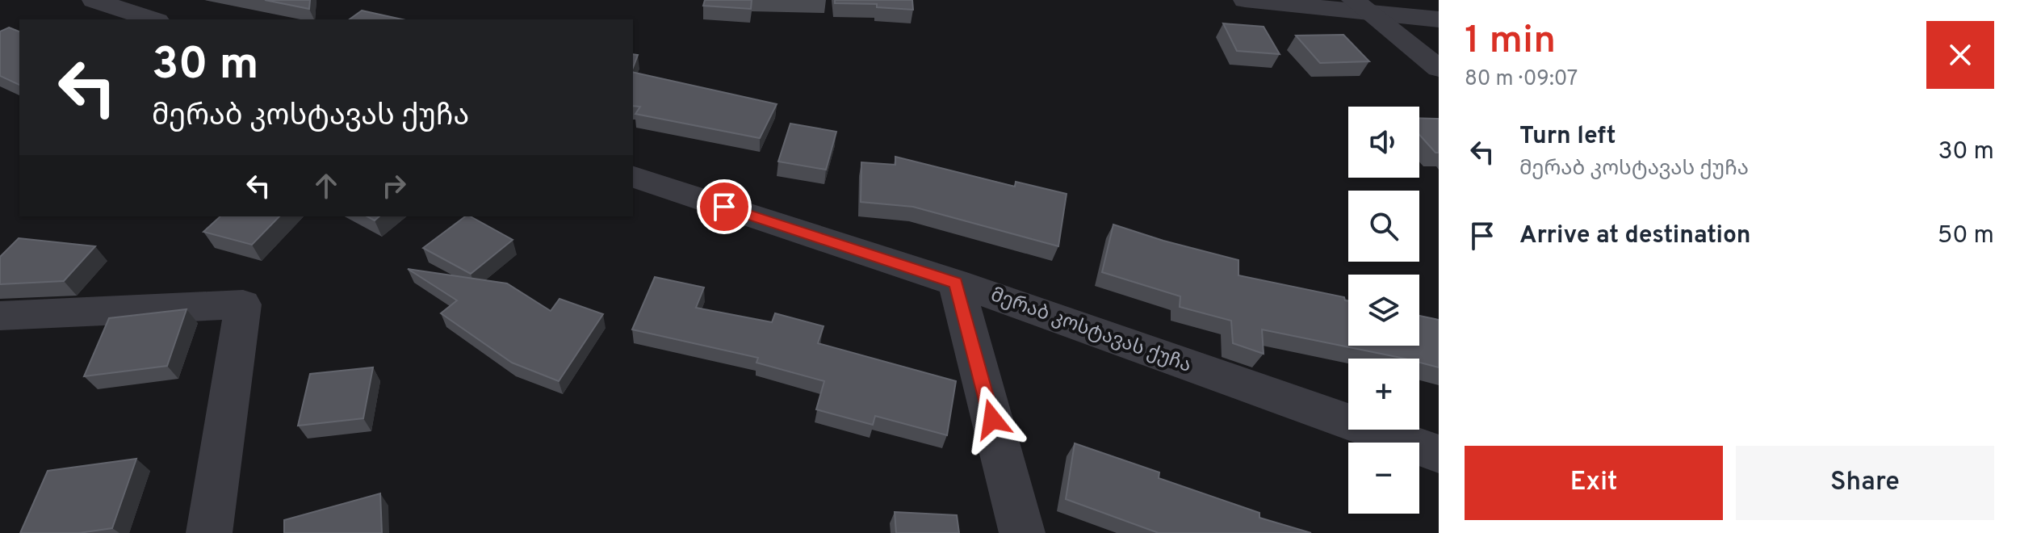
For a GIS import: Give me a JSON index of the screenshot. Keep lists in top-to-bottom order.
{
  "streets": {
    "street": ["მერაბ კოსტავას ქუჩა"]
  },
  "page": {
    "heading": ["1 min", "80 m · 09:07"],
    "turn": ["30 m", "მერაბ კოსტავას ქუჩა"],
    "map_buttons": ["+", "−"],
    "list": [
      {
        "name": "Turn left",
        "note": "მერაბ კოსტავას ქუჩა",
        "value": "30 m"
      },
      {
        "name": "Arrive at destination",
        "value": "50 m"
      }
    ],
    "buttons": ["Exit", "Share"]
  }
}
